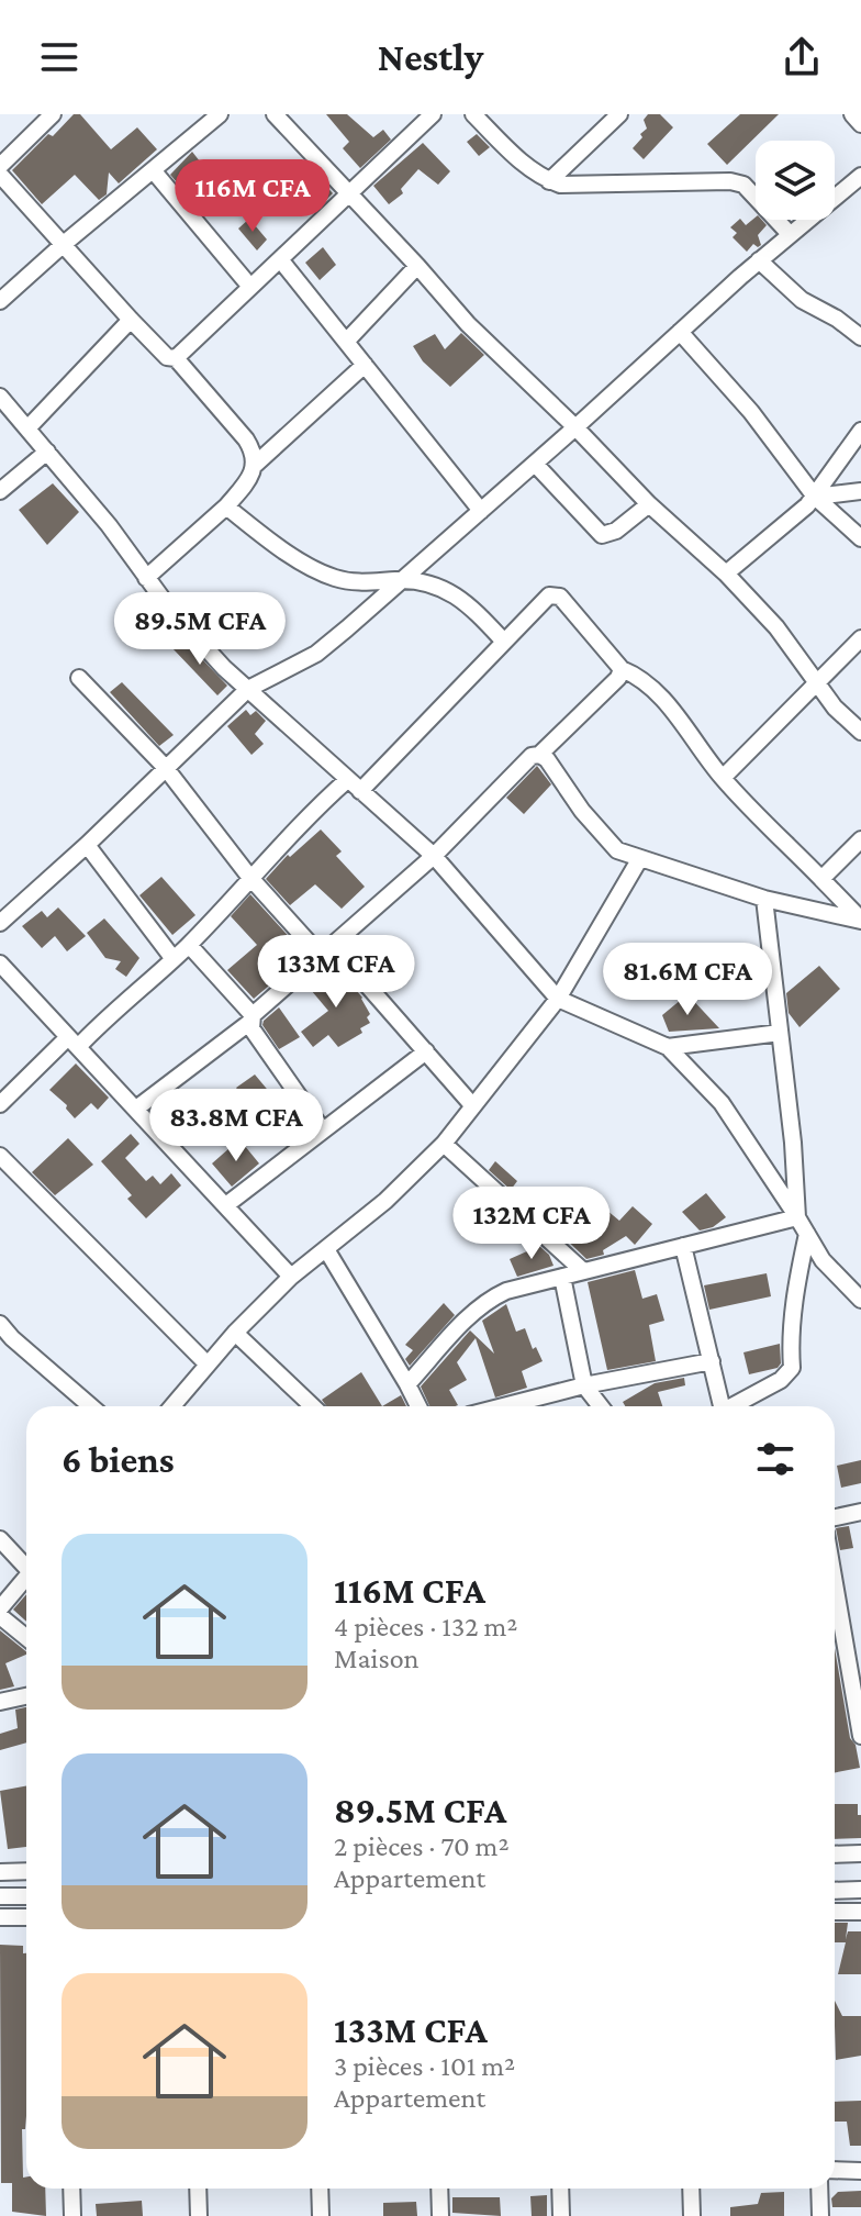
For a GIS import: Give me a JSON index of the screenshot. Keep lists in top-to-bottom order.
{
  "page": {
    "header": "Nestly",
    "price": [
      "116M CFA",
      "89.5M CFA",
      "133M CFA",
      "81.6M CFA",
      "83.8M CFA",
      "132M CFA"
    ],
    "heading": "6 biens",
    "list": [
      {
        "name": "116M CFA",
        "note": "4 pièces · 132 m² · Maison"
      },
      {
        "name": "89.5M CFA",
        "note": "2 pièces · 70 m² · Appartement"
      },
      {
        "name": "133M CFA",
        "note": "3 pièces · 101 m² · Appartement"
      }
    ]
  }
}
